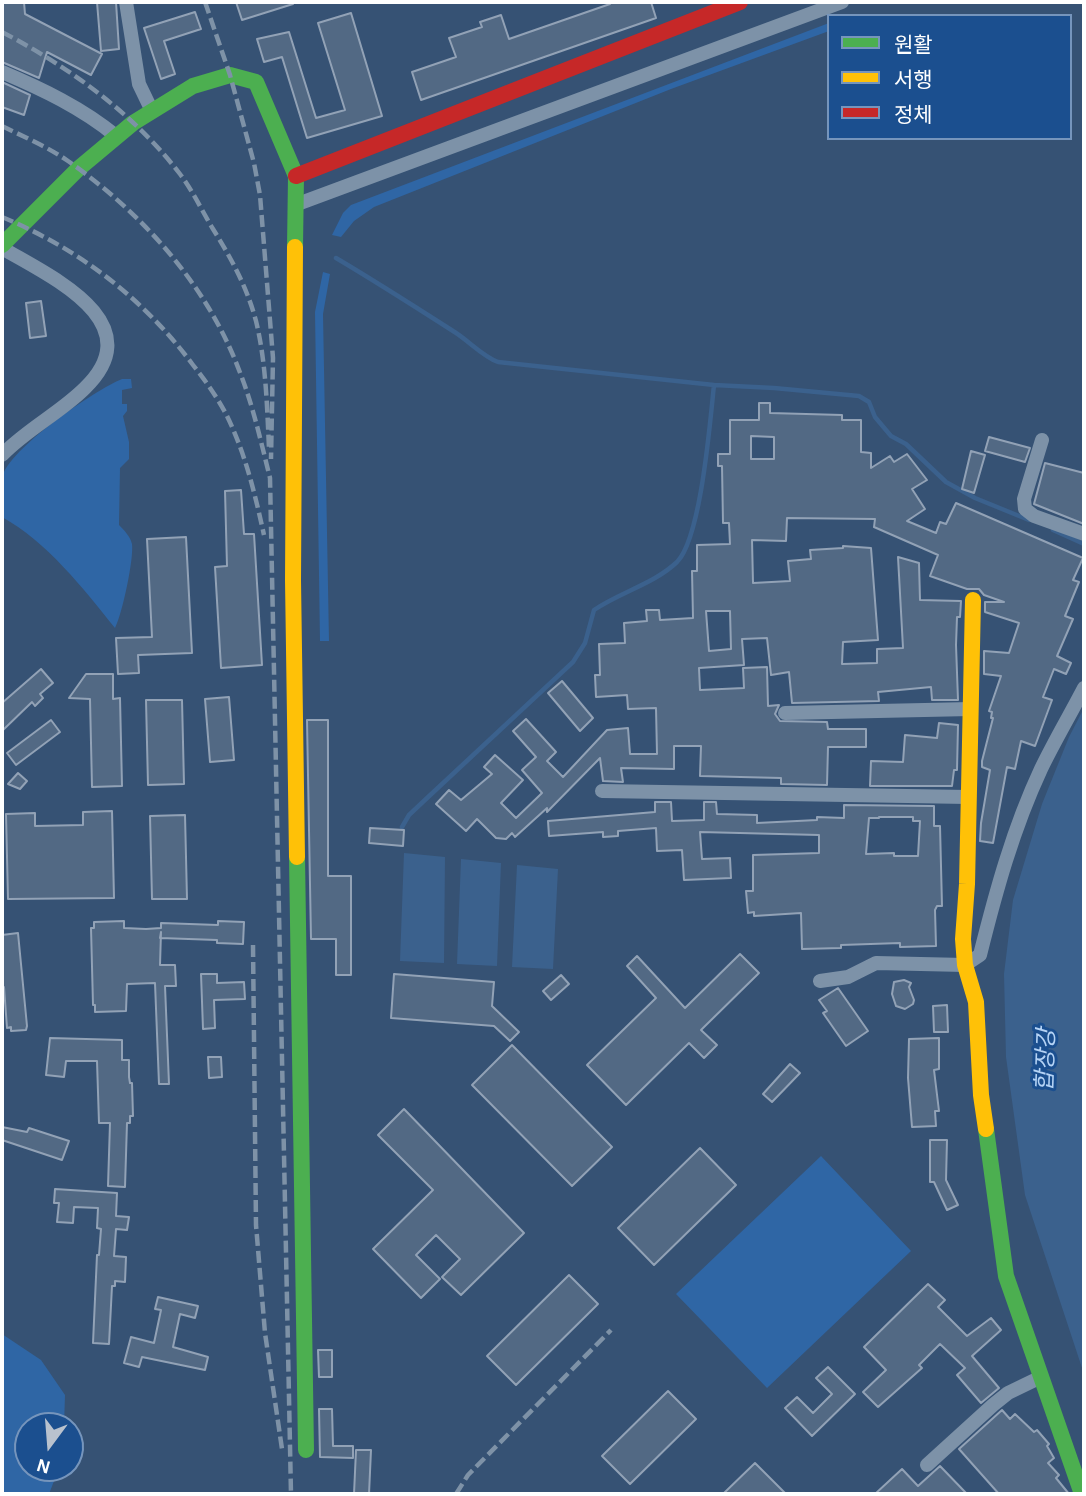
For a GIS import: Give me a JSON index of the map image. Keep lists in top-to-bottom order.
{
  "water": ["합장강"],
  "legend": ["원활", "서행", "정체"],
  "north": "bottom"
}
